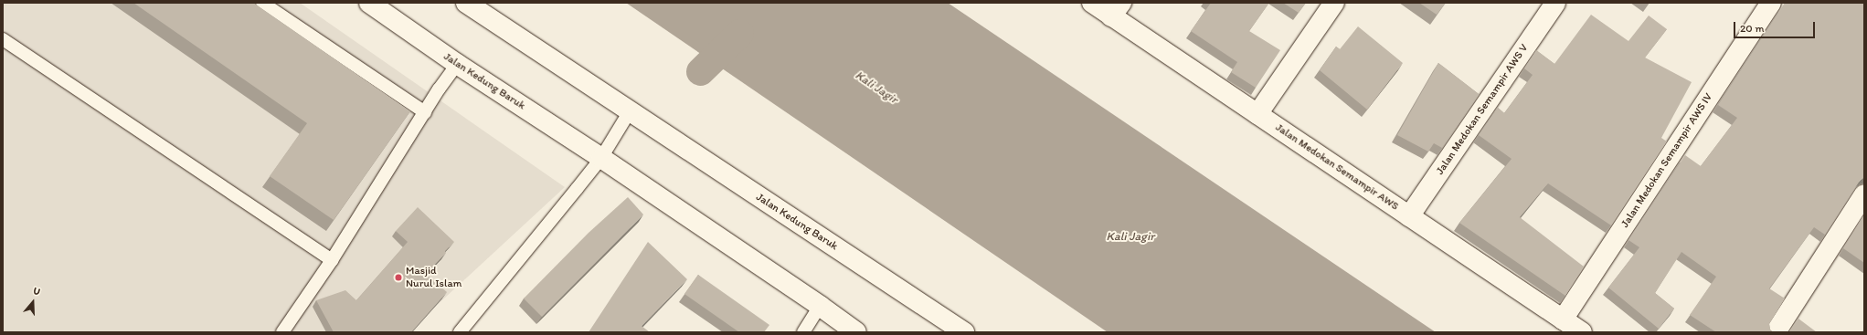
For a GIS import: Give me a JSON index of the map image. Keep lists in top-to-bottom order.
{
  "streets": {
    "street": [
      "Jalan Kedung Baruk",
      "Jalan Medokan Semampir AWS V",
      "Jalan Medokan Semampir AWS IV",
      "Jalan Medokan Semampir AWS"
    ]
  },
  "crossings": [
    ["Jalan Medokan Semampir AWS V", "Jalan Medokan Semampir AWS"],
    ["Jalan Medokan Semampir AWS IV", "Jalan Medokan Semampir AWS"]
  ],
  "water": ["Kali Jagir"],
  "places": ["Masjid Nurul Islam"],
  "scale_bar": "20 m",
  "north": "top"
}
